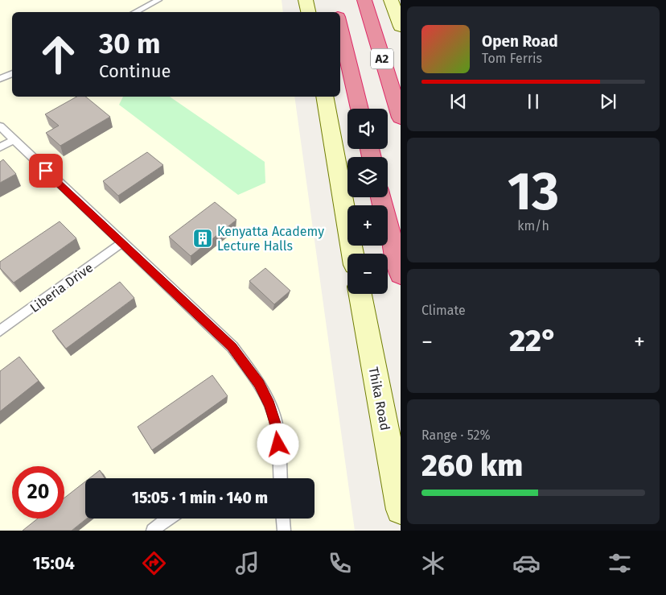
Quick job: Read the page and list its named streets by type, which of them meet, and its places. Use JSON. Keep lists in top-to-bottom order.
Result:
{
  "streets": {
    "highway": ["A2"],
    "main road": ["Thika Road"],
    "lane": ["Liberia Drive"]
  },
  "places": {
    "building": ["Kenyatta Academy Lecture Halls"]
  },
  "page": {
    "turn": ["30 m", "Continue"],
    "song": ["Open Road", "Tom Ferris"],
    "map_buttons": ["+", "−"],
    "tile": [
      ["13", "km/h"],
      "Climate",
      ["Range · 52%", "260 km"]
    ],
    "heat": ["−", "22°", "+"],
    "limit": "20",
    "trip": "15:05 · 1 min · 140 m",
    "tabs": "15:04"
  }
}
